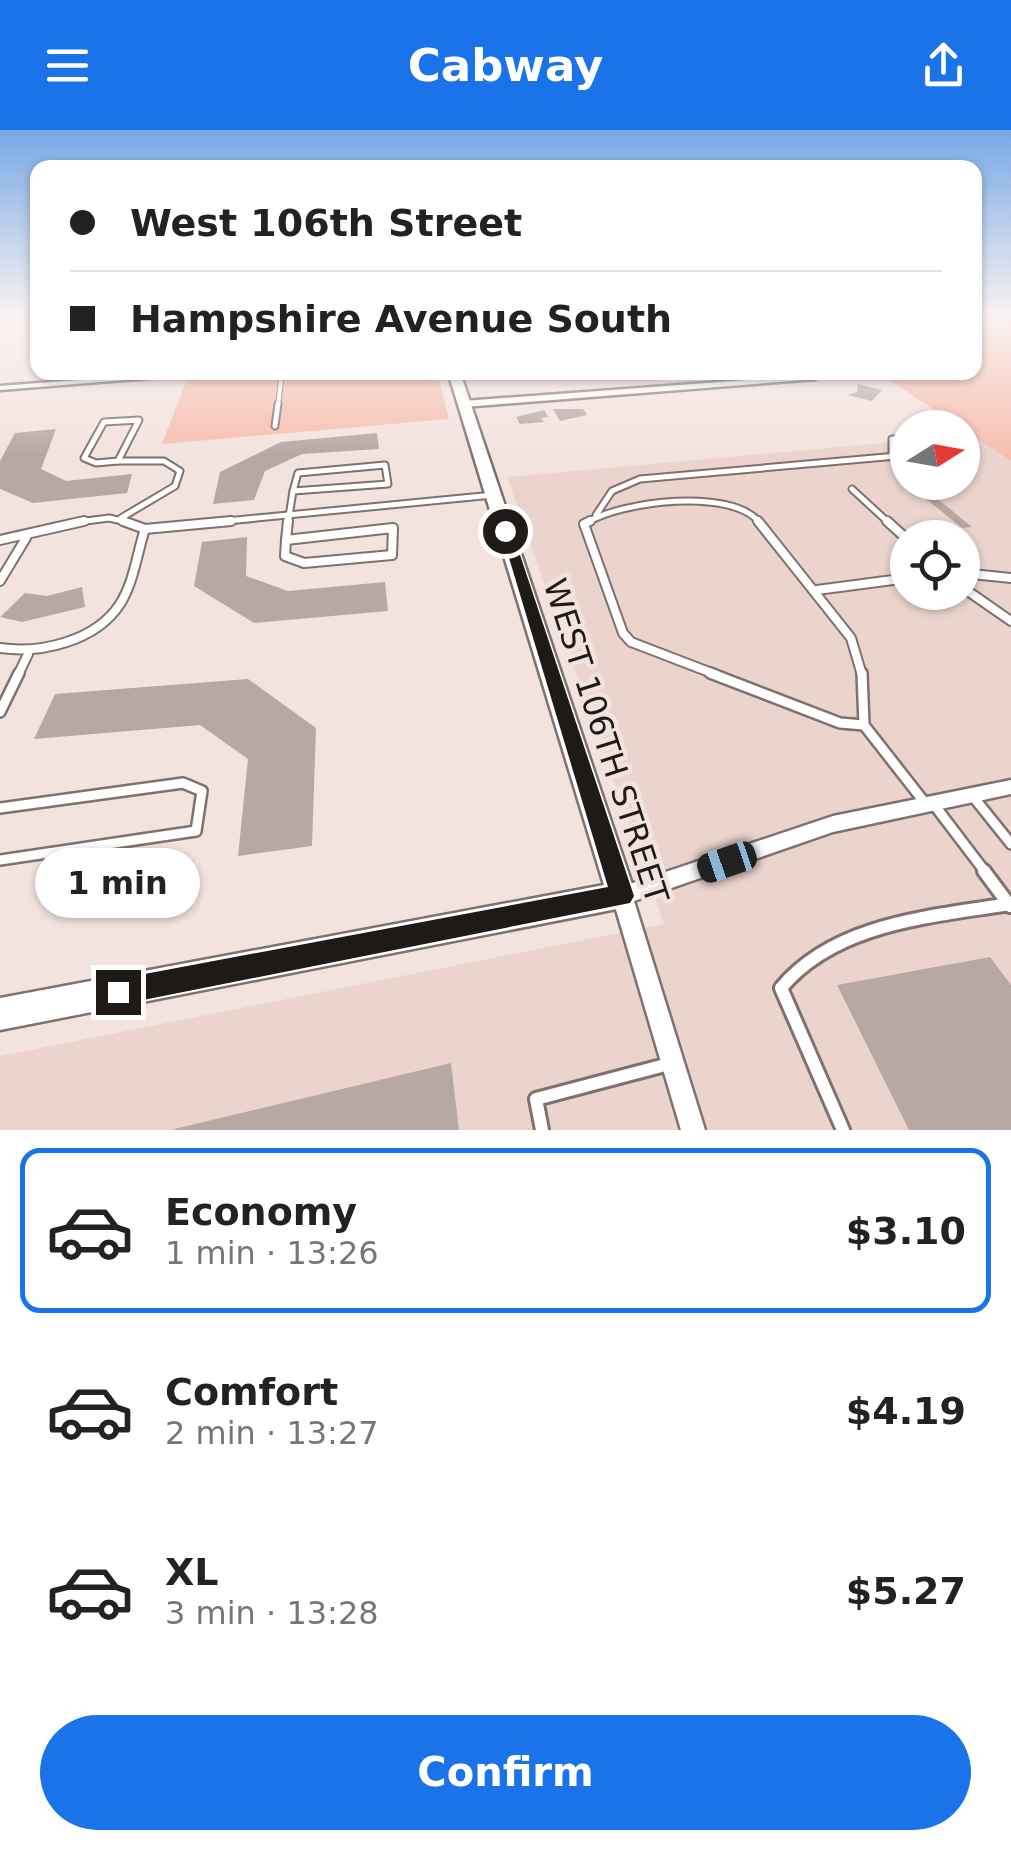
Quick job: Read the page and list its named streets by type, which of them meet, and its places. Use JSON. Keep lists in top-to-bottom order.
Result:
{
  "streets": {
    "street": ["WEST 106TH STREET"]
  },
  "north": "right",
  "page": {
    "header": "Cabway",
    "banner": ["West 106th Street", "Hampshire Avenue South"],
    "bubble": "1 min",
    "list": [
      {
        "name": "Economy",
        "note": "1 min · 13:26",
        "value": "$3.10"
      },
      {
        "name": "Comfort",
        "note": "2 min · 13:27",
        "value": "$4.19"
      },
      {
        "name": "XL",
        "note": "3 min · 13:28",
        "value": "$5.27"
      }
    ],
    "buttons": "Confirm"
  }
}
